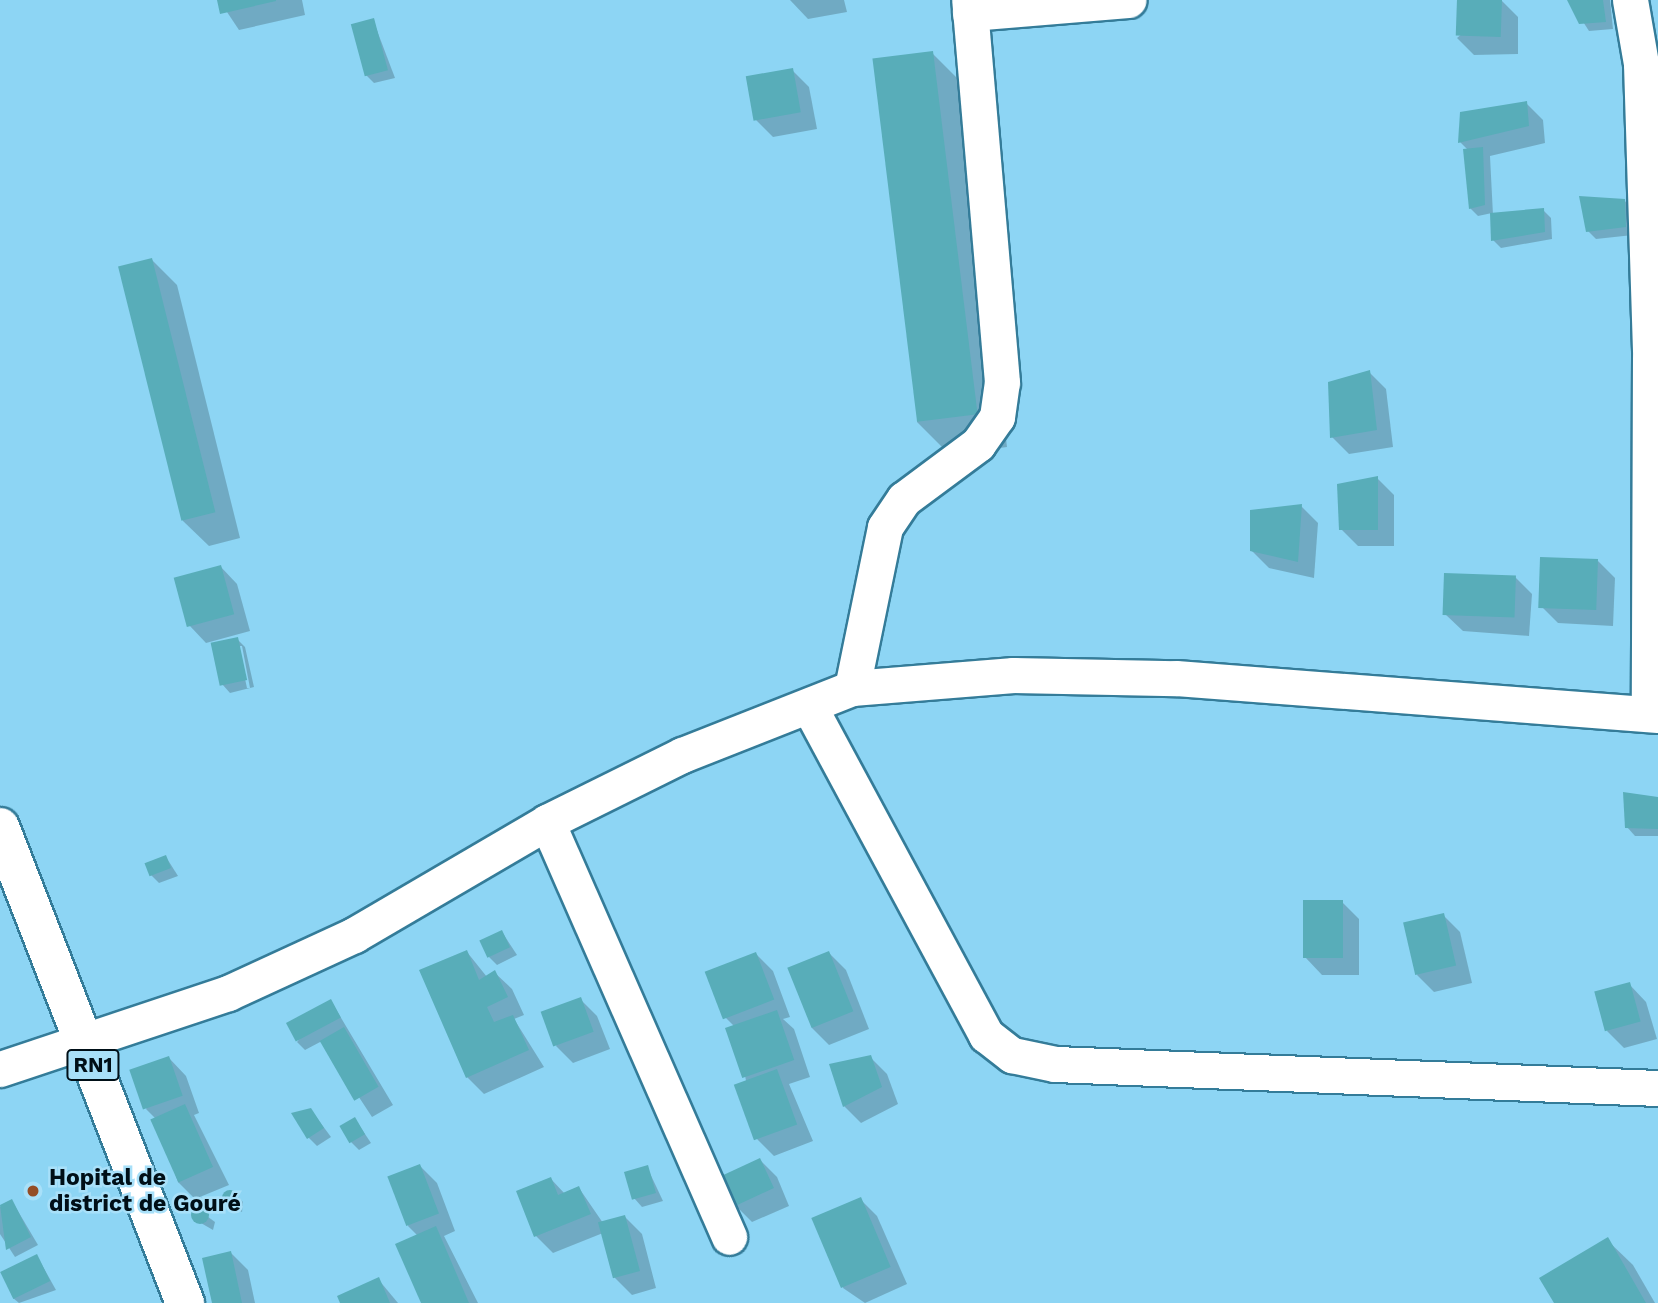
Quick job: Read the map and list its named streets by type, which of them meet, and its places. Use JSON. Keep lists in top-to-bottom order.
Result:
{
  "streets": {
    "highway": ["RN1"]
  },
  "places": ["Hopital de district de Gouré"]
}
